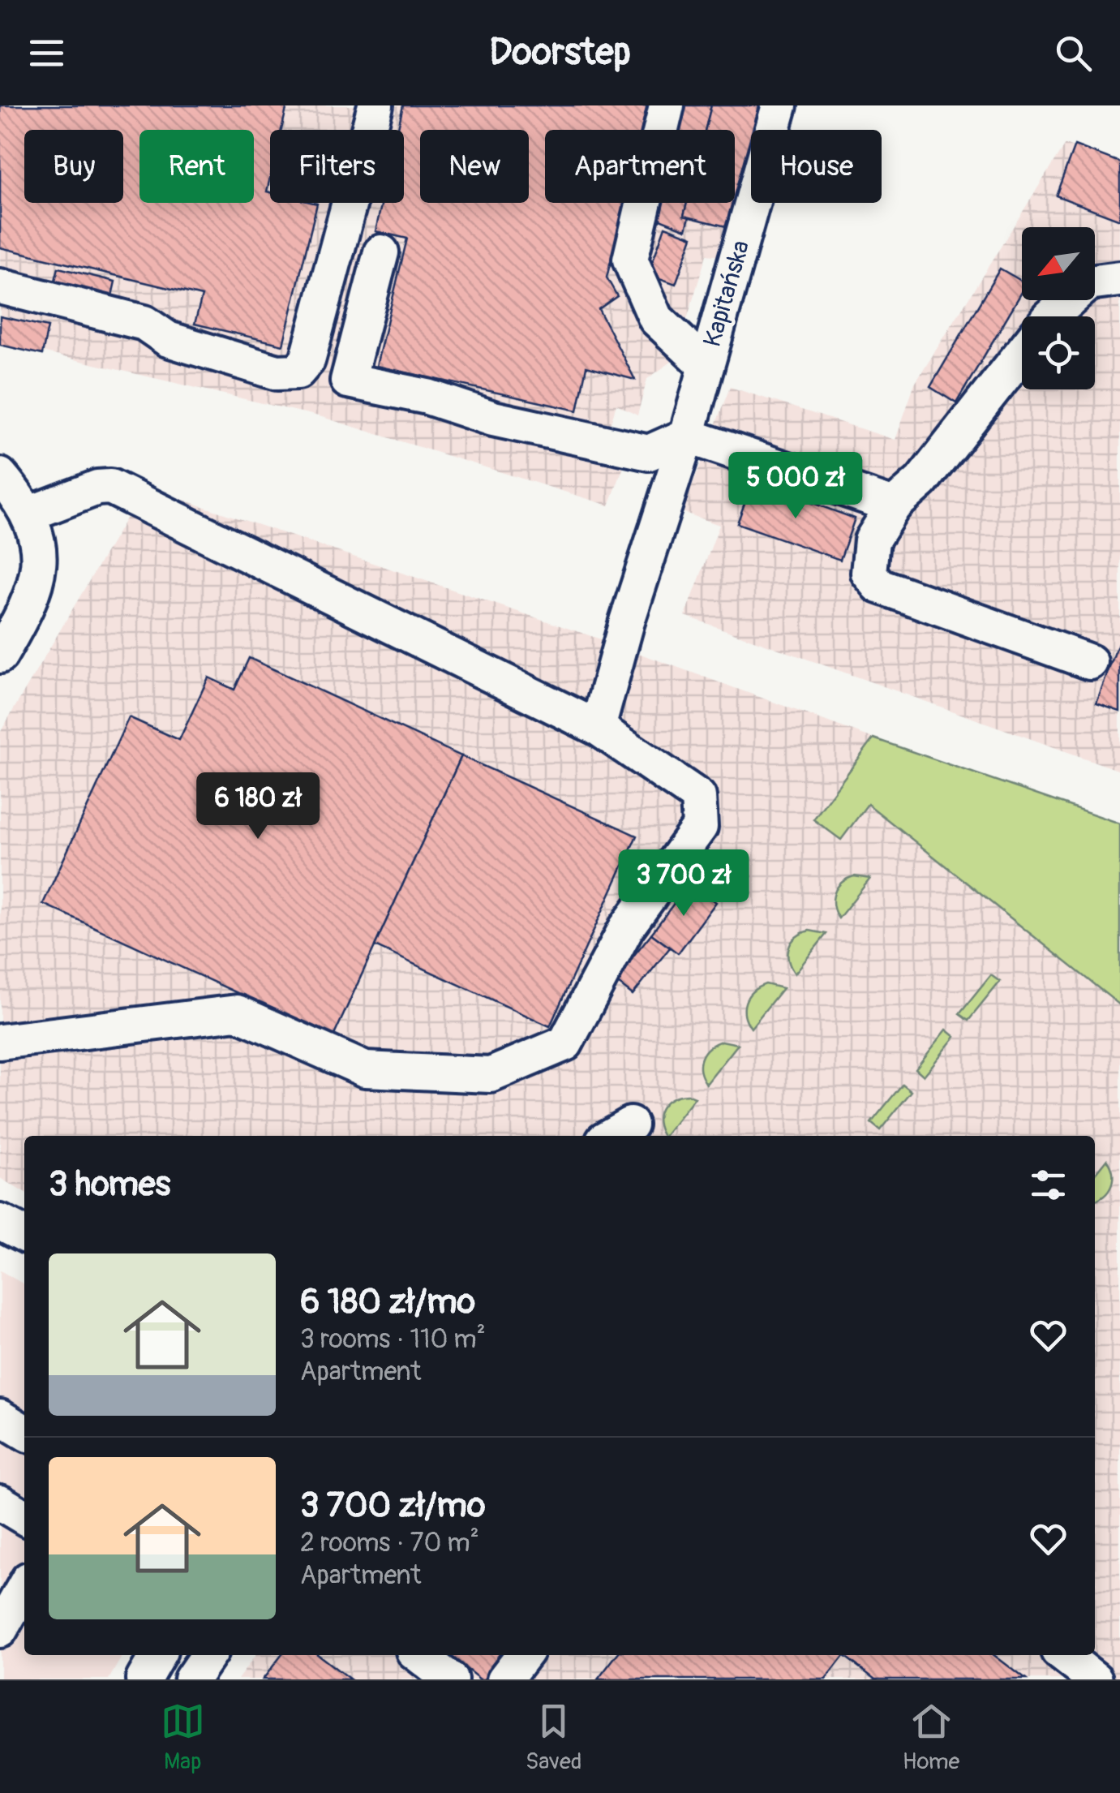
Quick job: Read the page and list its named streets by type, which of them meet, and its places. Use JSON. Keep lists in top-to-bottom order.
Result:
{
  "streets": {
    "street": ["Kapitańska"]
  },
  "north": "bottom left",
  "page": {
    "header": "Doorstep",
    "chip": [
      "Buy",
      "Rent",
      "Filters",
      "New",
      "Apartment",
      "House"
    ],
    "price": ["5 000 zł", "6 180 zł", "3 700 zł"],
    "heading": "3 homes",
    "list": [
      {
        "name": "6 180 zł/mo",
        "note": "3 rooms · 110 m² · Apartment"
      },
      {
        "name": "3 700 zł/mo",
        "note": "2 rooms · 70 m² · Apartment"
      }
    ],
    "tabs": ["Map", "Saved", "Home"]
  }
}
